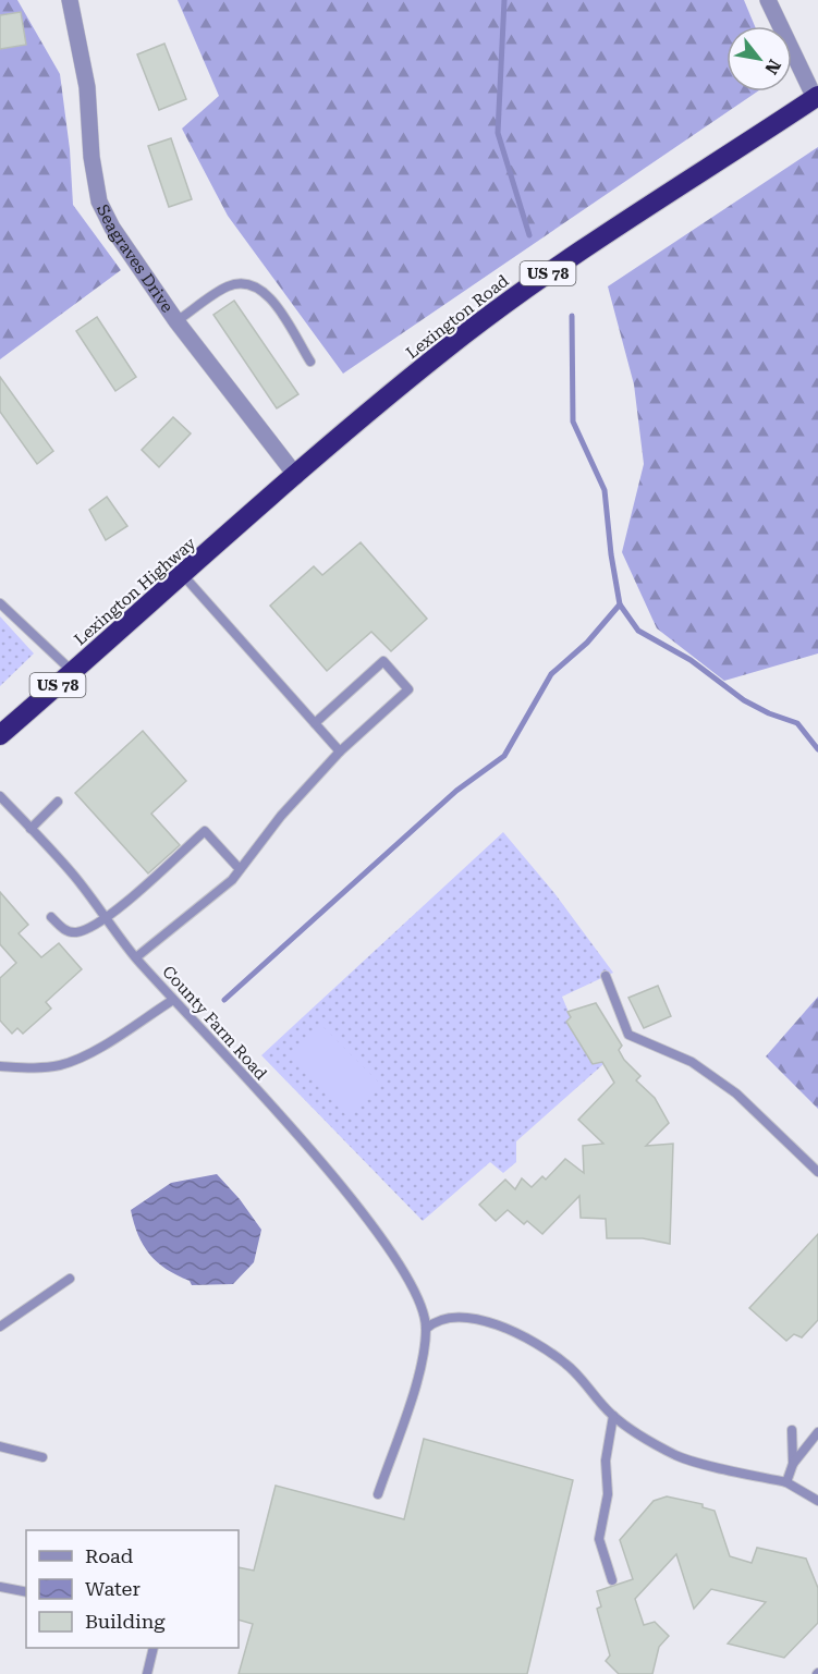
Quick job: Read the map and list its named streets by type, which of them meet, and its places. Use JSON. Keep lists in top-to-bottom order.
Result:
{
  "streets": {
    "highway": ["US 78", "Lexington Road", "Lexington Highway"],
    "street": ["Seagraves Drive"],
    "lane": ["County Farm Road"]
  },
  "crossings": [
    ["Seagraves Drive", "Lexington Road"],
    ["Seagraves Drive", "Lexington Highway"],
    ["Lexington Road", "Lexington Highway"]
  ],
  "legend": ["Road", "Water", "Building"],
  "north": "bottom right"
}
